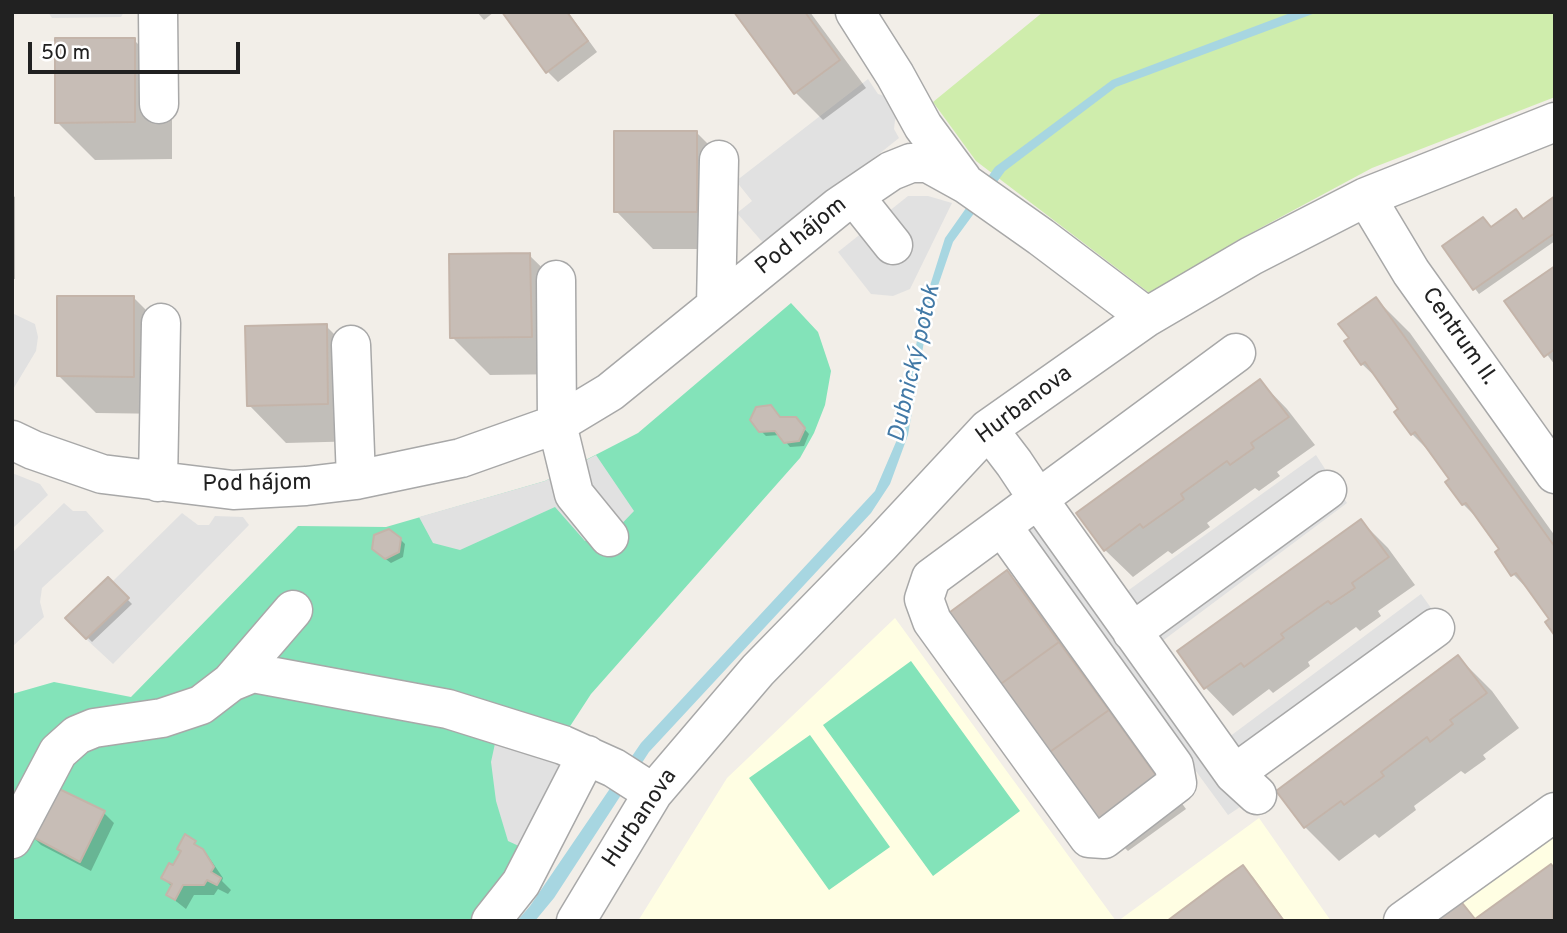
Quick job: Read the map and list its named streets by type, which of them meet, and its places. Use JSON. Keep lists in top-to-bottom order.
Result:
{
  "streets": {
    "street": ["Pod hájom", "Centrum II.", "Hurbanova"]
  },
  "crossings": [
    ["Pod hájom", "Hurbanova"],
    ["Centrum II.", "Hurbanova"]
  ],
  "water": ["Dubnický potok"],
  "scale_bar": "50 m"
}
